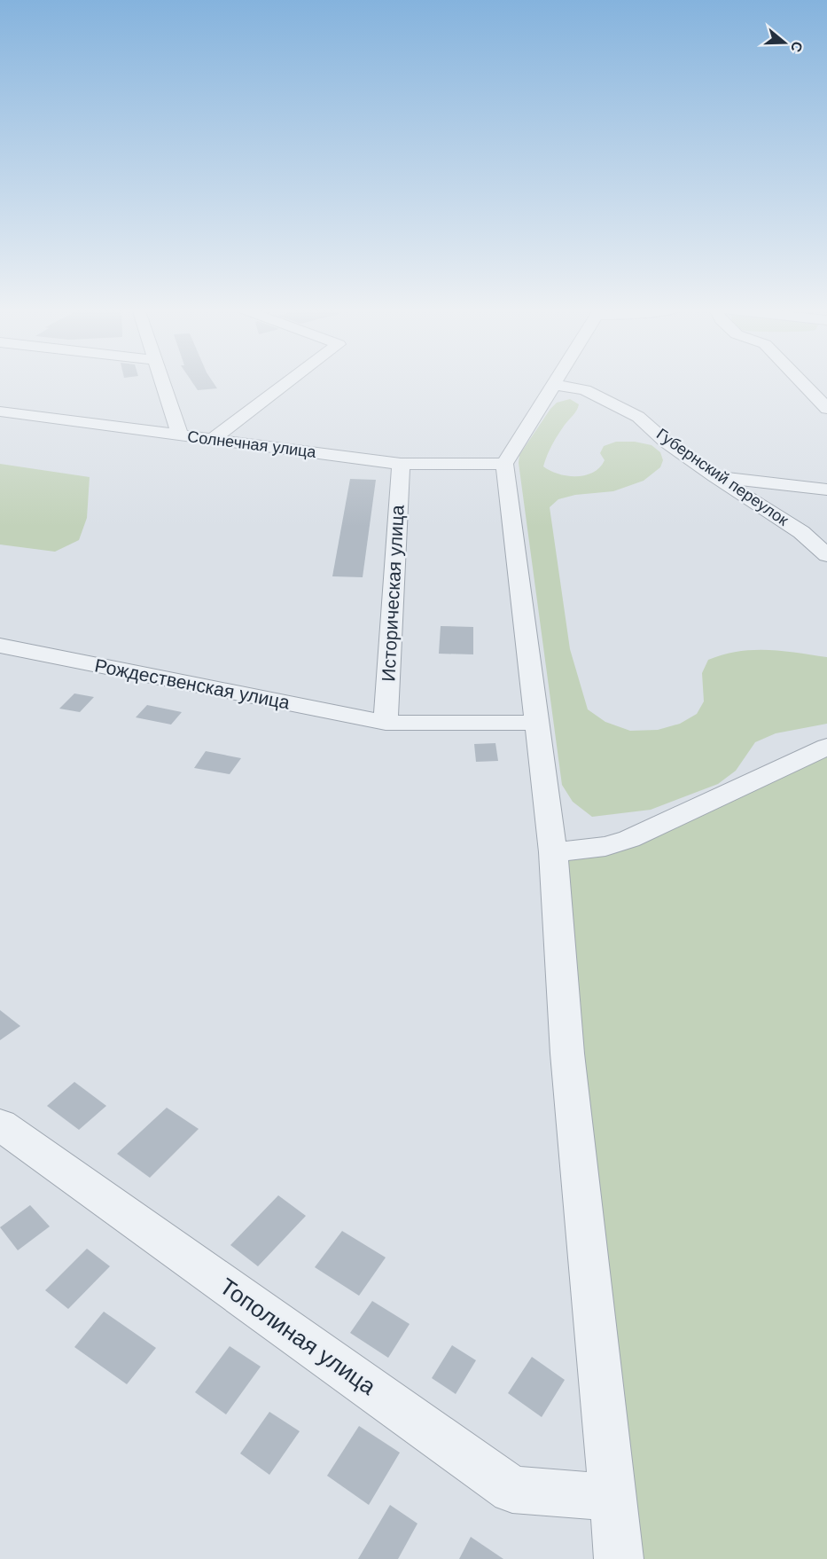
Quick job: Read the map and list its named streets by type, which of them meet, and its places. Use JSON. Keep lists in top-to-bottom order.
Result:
{
  "streets": {
    "street": [
      "Солнечная улица",
      "Губернский переулок",
      "Историческая улица",
      "Рождественская улица",
      "Тополиная улица"
    ]
  },
  "crossings": [
    ["Солнечная улица", "Историческая улица"],
    ["Историческая улица", "Рождественская улица"]
  ],
  "north": "right"
}
